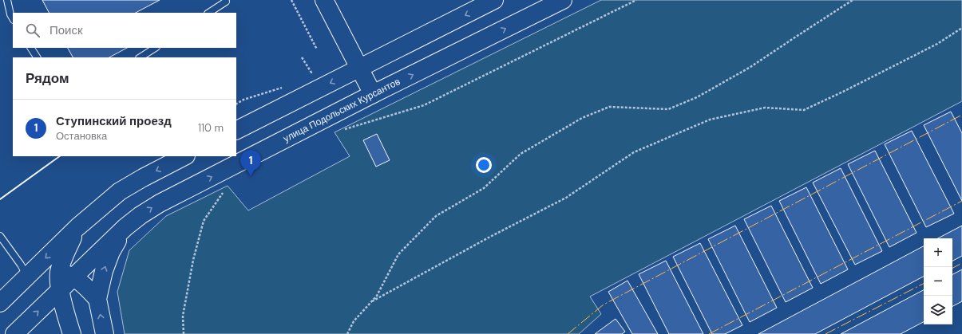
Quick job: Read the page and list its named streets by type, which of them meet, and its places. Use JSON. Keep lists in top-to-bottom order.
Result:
{
  "streets": {
    "main road": ["улица Подольских Курсантов"]
  },
  "page": {
    "search": "Поиск",
    "heading": "Рядом",
    "list": [
      {
        "mark": "1",
        "name": "Ступинский проезд",
        "note": "Остановка",
        "value": "110 m"
      }
    ],
    "pins": "1",
    "map_buttons": ["+", "−"]
  }
}
